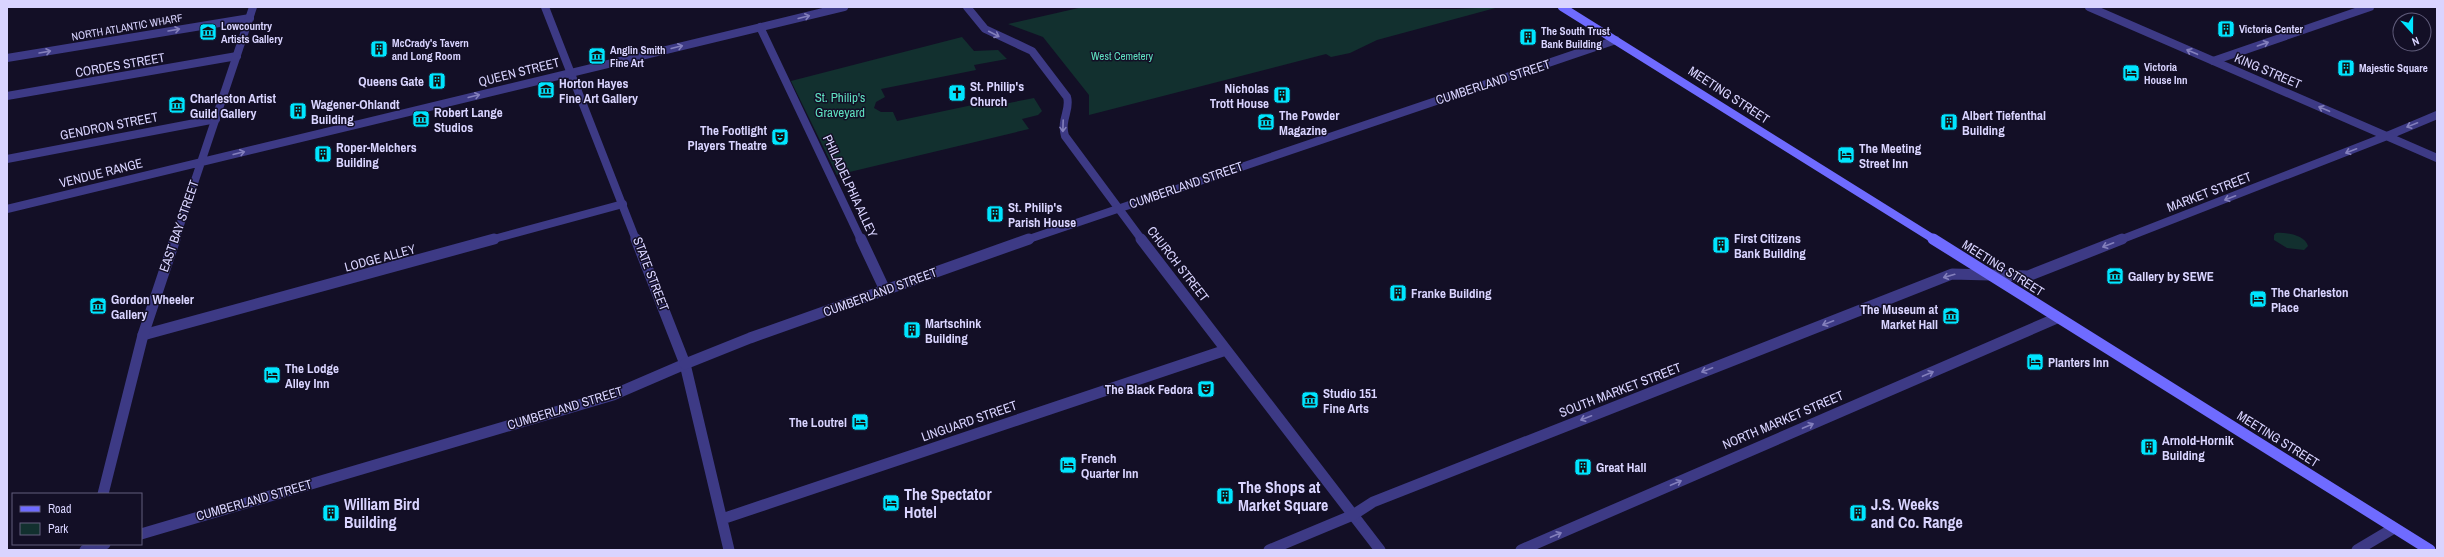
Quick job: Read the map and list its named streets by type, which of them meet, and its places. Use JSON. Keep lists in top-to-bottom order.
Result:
{
  "streets": {
    "main road": ["MEETING STREET"],
    "street": [
      "NORTH ATLANTIC WHARF",
      "CORDES STREET",
      "KING STREET",
      "QUEEN STREET",
      "CUMBERLAND STREET",
      "GENDRON STREET",
      "VENDUE RANGE",
      "PHILADELPHIA ALLEY",
      "MARKET STREET",
      "EAST BAY STREET",
      "LODGE ALLEY",
      "CHURCH STREET",
      "STATE STREET",
      "SOUTH MARKET STREET",
      "NORTH MARKET STREET",
      "LINGUARD STREET"
    ]
  },
  "crossings": [
    ["NORTH ATLANTIC WHARF", "EAST BAY STREET"],
    ["CORDES STREET", "EAST BAY STREET"],
    ["KING STREET", "MARKET STREET"],
    ["QUEEN STREET", "VENDUE RANGE"],
    ["QUEEN STREET", "PHILADELPHIA ALLEY"],
    ["QUEEN STREET", "EAST BAY STREET"],
    ["QUEEN STREET", "STATE STREET"],
    ["CUMBERLAND STREET", "MEETING STREET"],
    ["CUMBERLAND STREET", "PHILADELPHIA ALLEY"],
    ["CUMBERLAND STREET", "CHURCH STREET"],
    ["CUMBERLAND STREET", "STATE STREET"],
    ["MEETING STREET", "MARKET STREET"],
    ["MEETING STREET", "SOUTH MARKET STREET"],
    ["MEETING STREET", "NORTH MARKET STREET"],
    ["GENDRON STREET", "EAST BAY STREET"],
    ["VENDUE RANGE", "EAST BAY STREET"],
    ["MARKET STREET", "SOUTH MARKET STREET"],
    ["EAST BAY STREET", "LODGE ALLEY"],
    ["LODGE ALLEY", "STATE STREET"],
    ["CHURCH STREET", "SOUTH MARKET STREET"],
    ["CHURCH STREET", "LINGUARD STREET"],
    ["STATE STREET", "LINGUARD STREET"]
  ],
  "one_way": [
    "NORTH ATLANTIC WHARF",
    "KING STREET",
    "QUEEN STREET",
    "MARKET STREET",
    "CHURCH STREET",
    "SOUTH MARKET STREET",
    "NORTH MARKET STREET"
  ],
  "parks": ["West Cemetery", "St. Philip's Graveyard"],
  "places": {
    "building": [
      "Victoria Center",
      "The South Trust Bank Building",
      "McCrady's Tavern and Long Room",
      "Majestic Square",
      "Queens Gate",
      "Nicholas Trott House",
      "Wagener-Ohlandt Building",
      "Albert Tiefenthal Building",
      "Roper-Melchers Building",
      "St. Philip's Parish House",
      "First Citizens Bank Building",
      "Franke Building",
      "Martschink Building",
      "Arnold-Hornik Building",
      "Great Hall",
      "The Shops at Market Square",
      "William Bird Building",
      "J.S. Weeks and Co. Range"
    ],
    "museum": [
      "Lowcountry Artists Gallery",
      "Anglin Smith Fine Art",
      "Horton Hayes Fine Art Gallery",
      "Charleston Artist Guild Gallery",
      "Robert Lange Studios",
      "The Powder Magazine",
      "Gallery by SEWE",
      "Gordon Wheeler Gallery",
      "The Museum at Market Hall",
      "Studio 151 Fine Arts"
    ],
    "hotel": [
      "Victoria House Inn",
      "The Meeting Street Inn",
      "The Charleston Place",
      "Planters Inn",
      "The Lodge Alley Inn",
      "The Loutrel",
      "French Quarter Inn",
      "The Spectator Hotel"
    ],
    "church": ["St. Philip's Church"],
    "theatre": ["The Footlight Players Theatre", "The Black Fedora"]
  },
  "legend": ["Road", "Park"],
  "north": "bottom"
}
